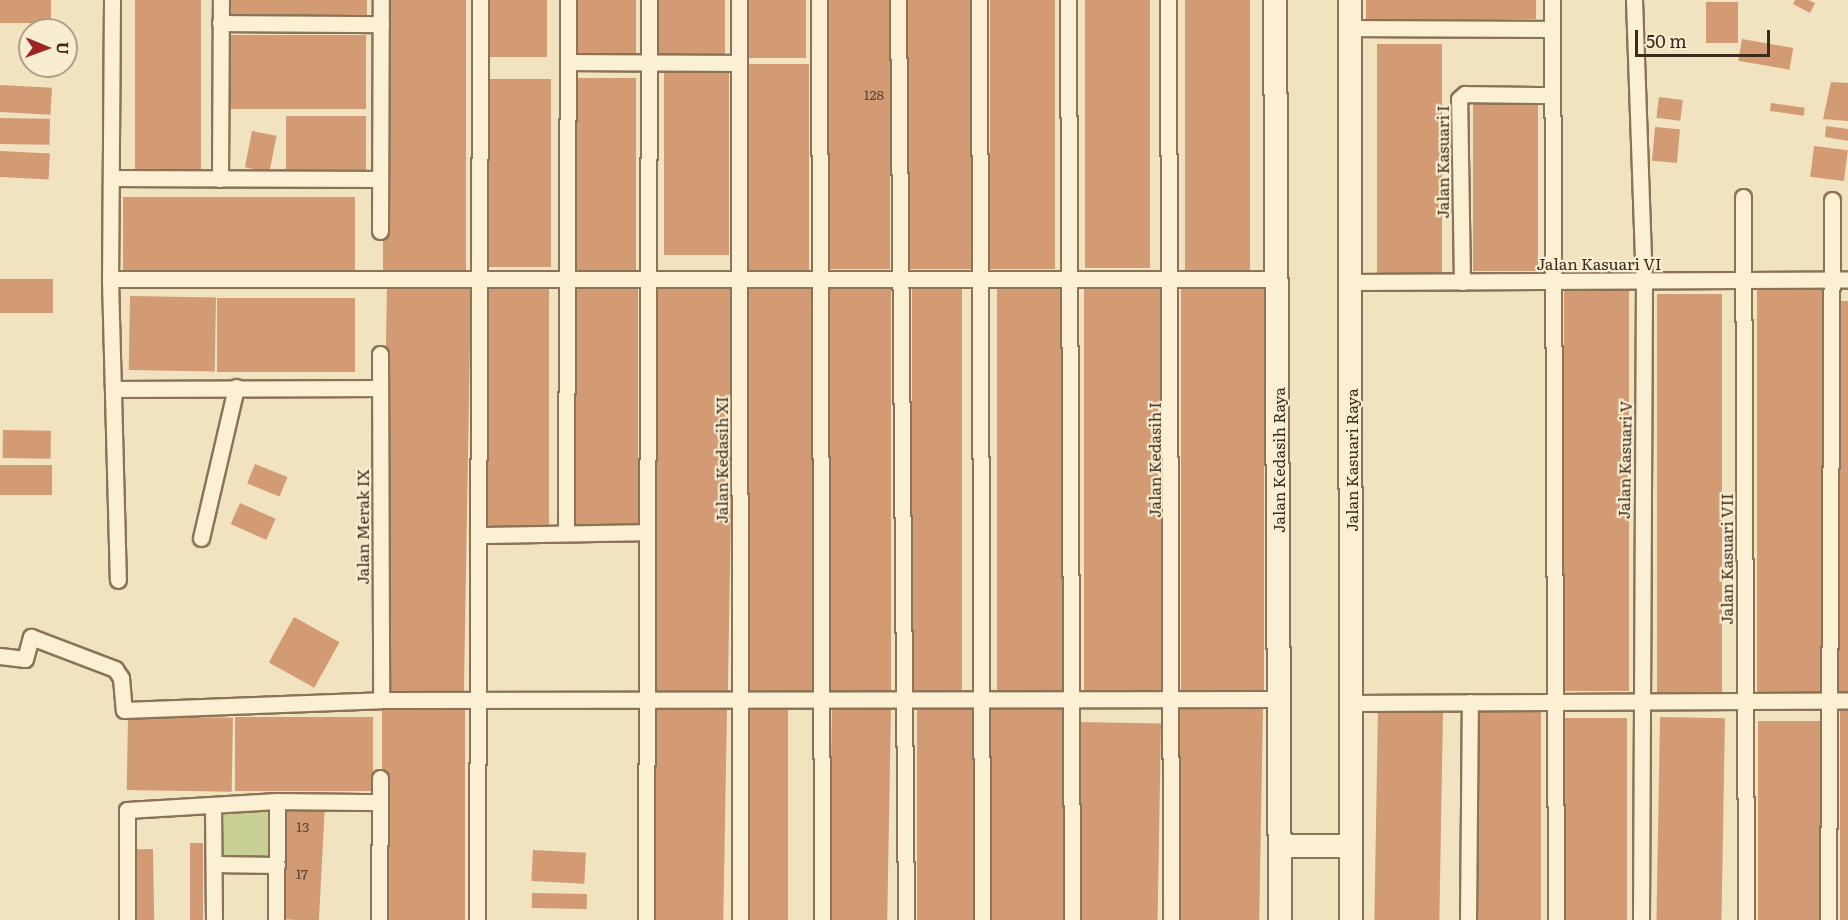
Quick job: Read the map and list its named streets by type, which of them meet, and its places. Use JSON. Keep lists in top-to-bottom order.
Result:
{
  "streets": {
    "main road": ["Jalan Kedasih Raya", "Jalan Kasuari Raya"],
    "street": [
      "Jalan Kasuari I",
      "Jalan Kasuari VI",
      "Jalan Kedasih XI",
      "Jalan Kedasih I",
      "Jalan Kasuari V",
      "Jalan Merak IX",
      "Jalan Kasuari VII"
    ]
  },
  "crossings": [
    ["Jalan Kasuari I", "Jalan Kasuari VI"],
    ["Jalan Kasuari VI", "Jalan Kasuari Raya"],
    ["Jalan Kasuari VI", "Jalan Kasuari V"],
    ["Jalan Kasuari VI", "Jalan Kasuari VII"]
  ],
  "house_numbers": ["128", "13", "17"],
  "scale_bar": "50 m",
  "north": "right"
}
